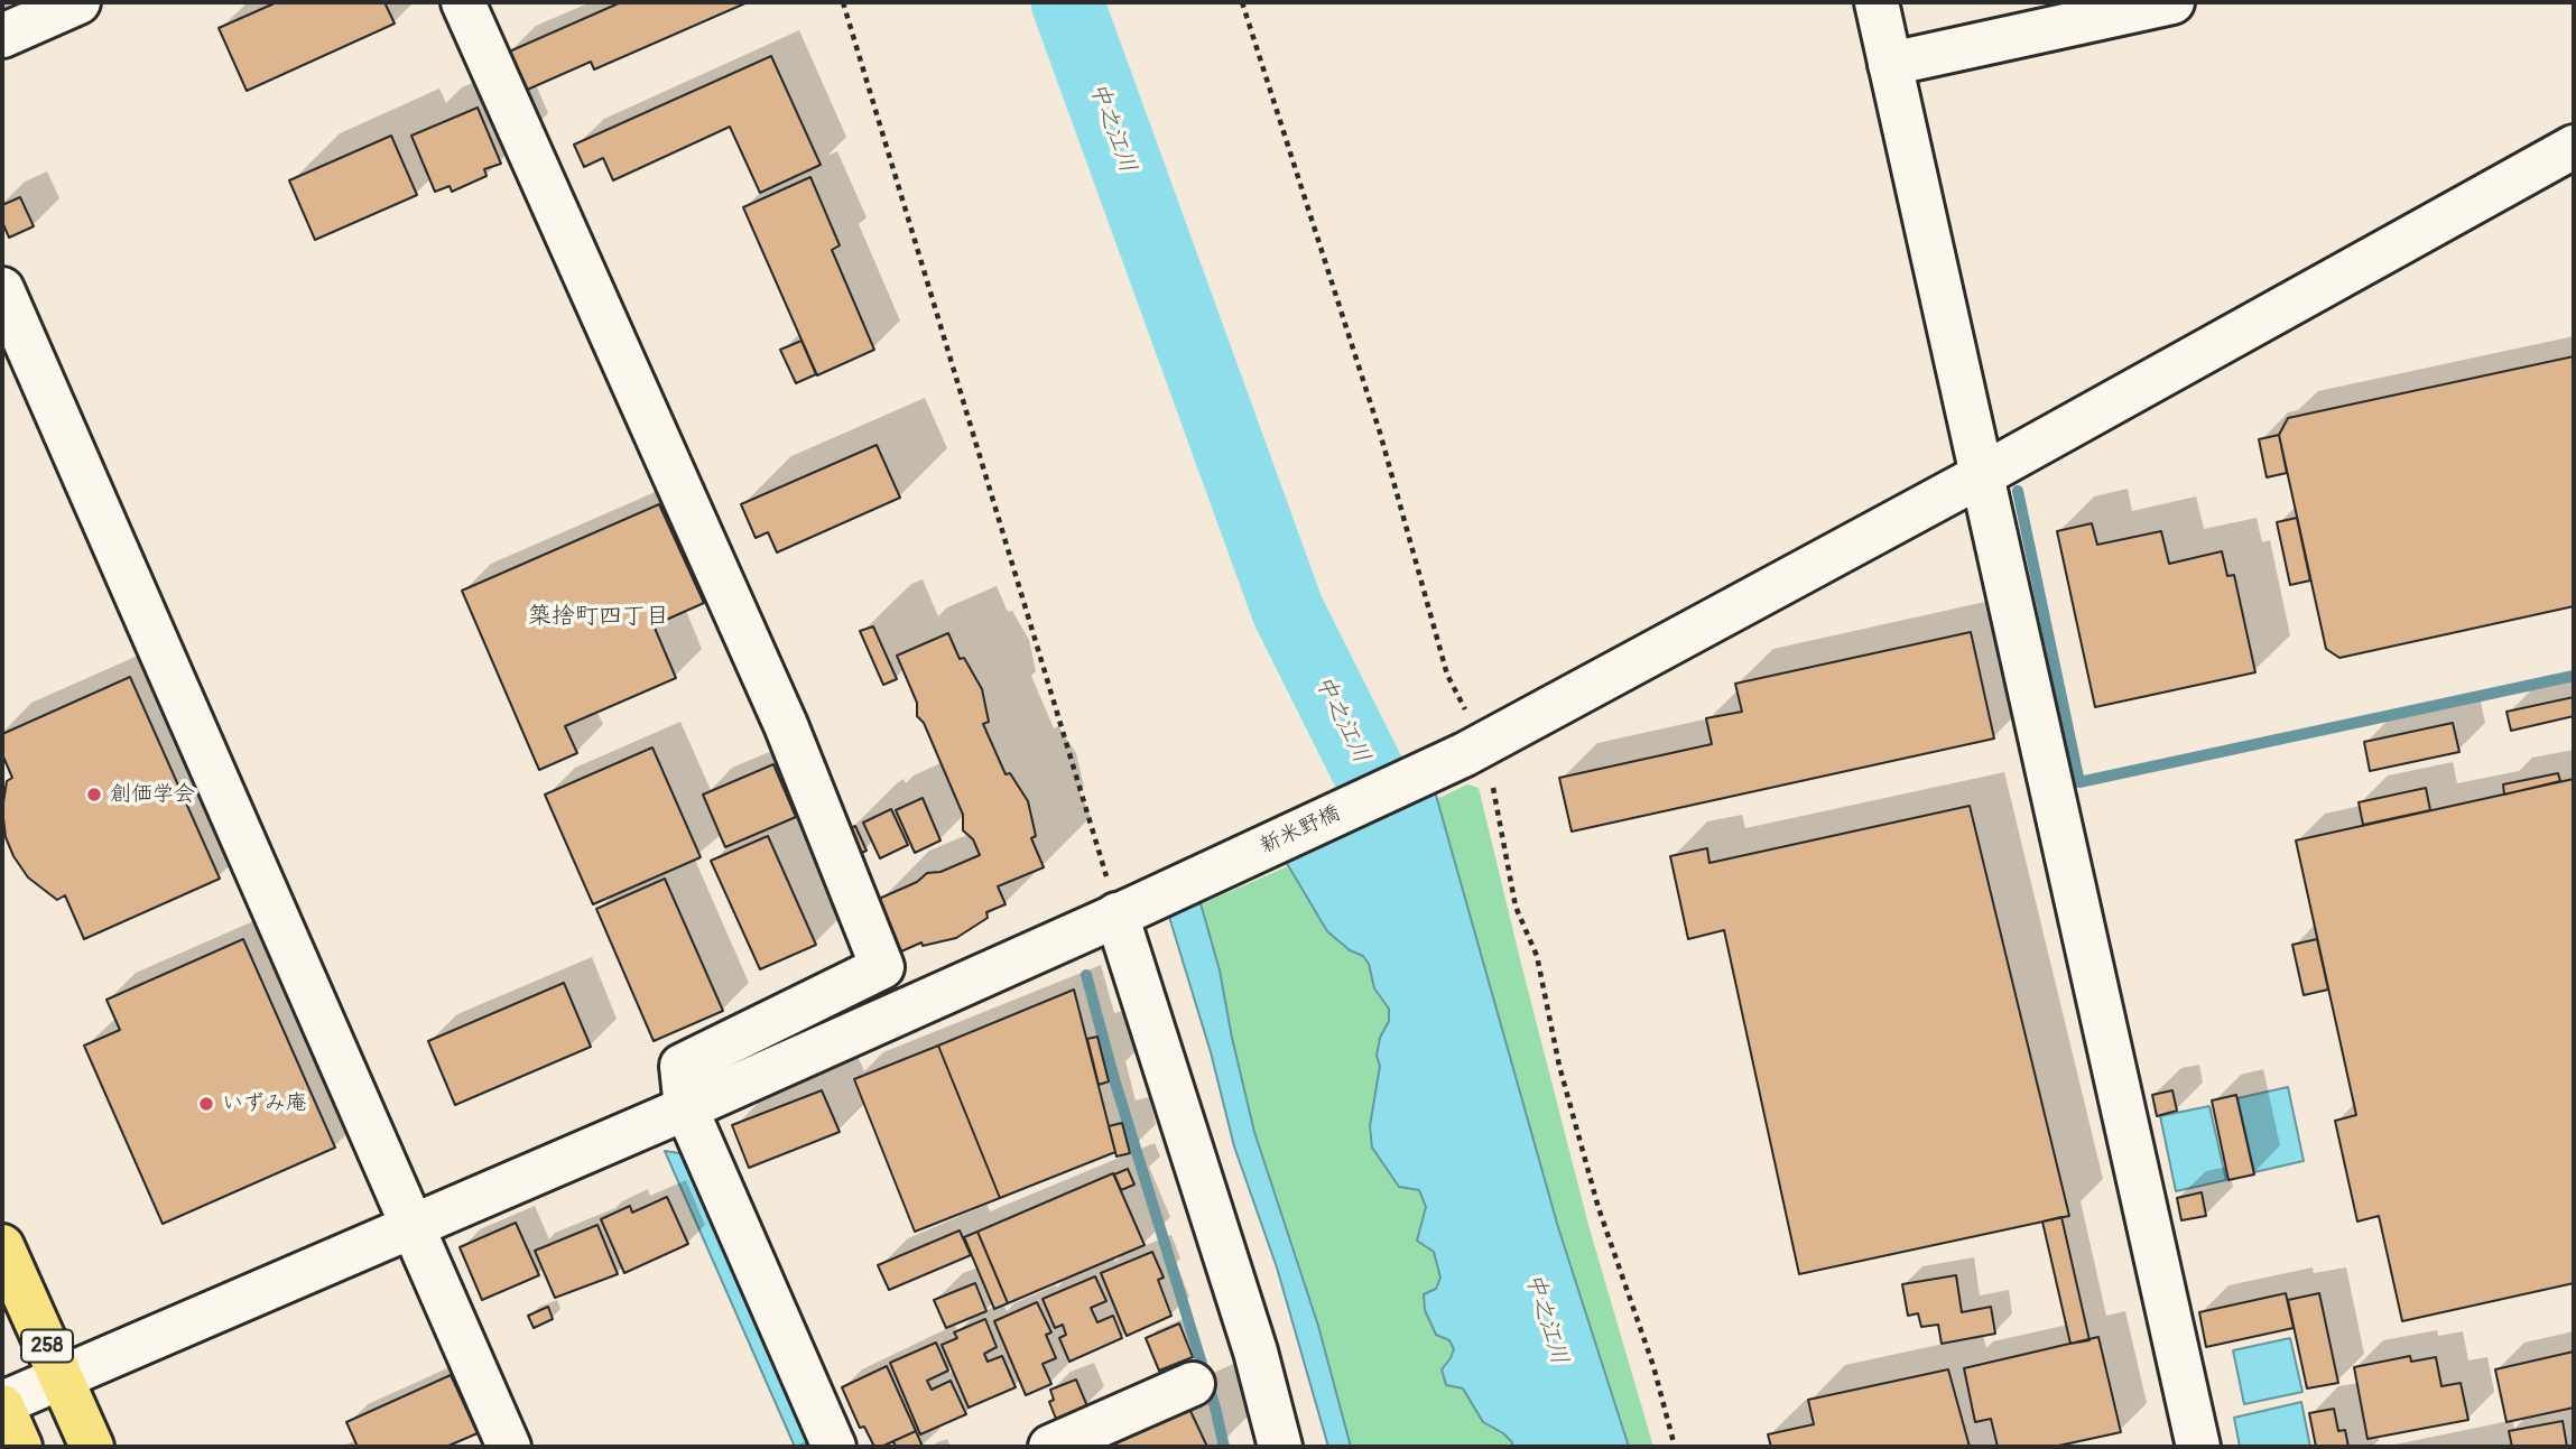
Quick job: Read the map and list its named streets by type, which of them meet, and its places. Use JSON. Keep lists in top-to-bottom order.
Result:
{
  "streets": {
    "highway": ["258"],
    "street": ["新米野橋"]
  },
  "crossings": [
    ["新米野橋", "258"]
  ],
  "districts": ["築捨町四丁目"],
  "water": ["中之江川"],
  "places": ["創価学会", "いずみ庵"]
}
